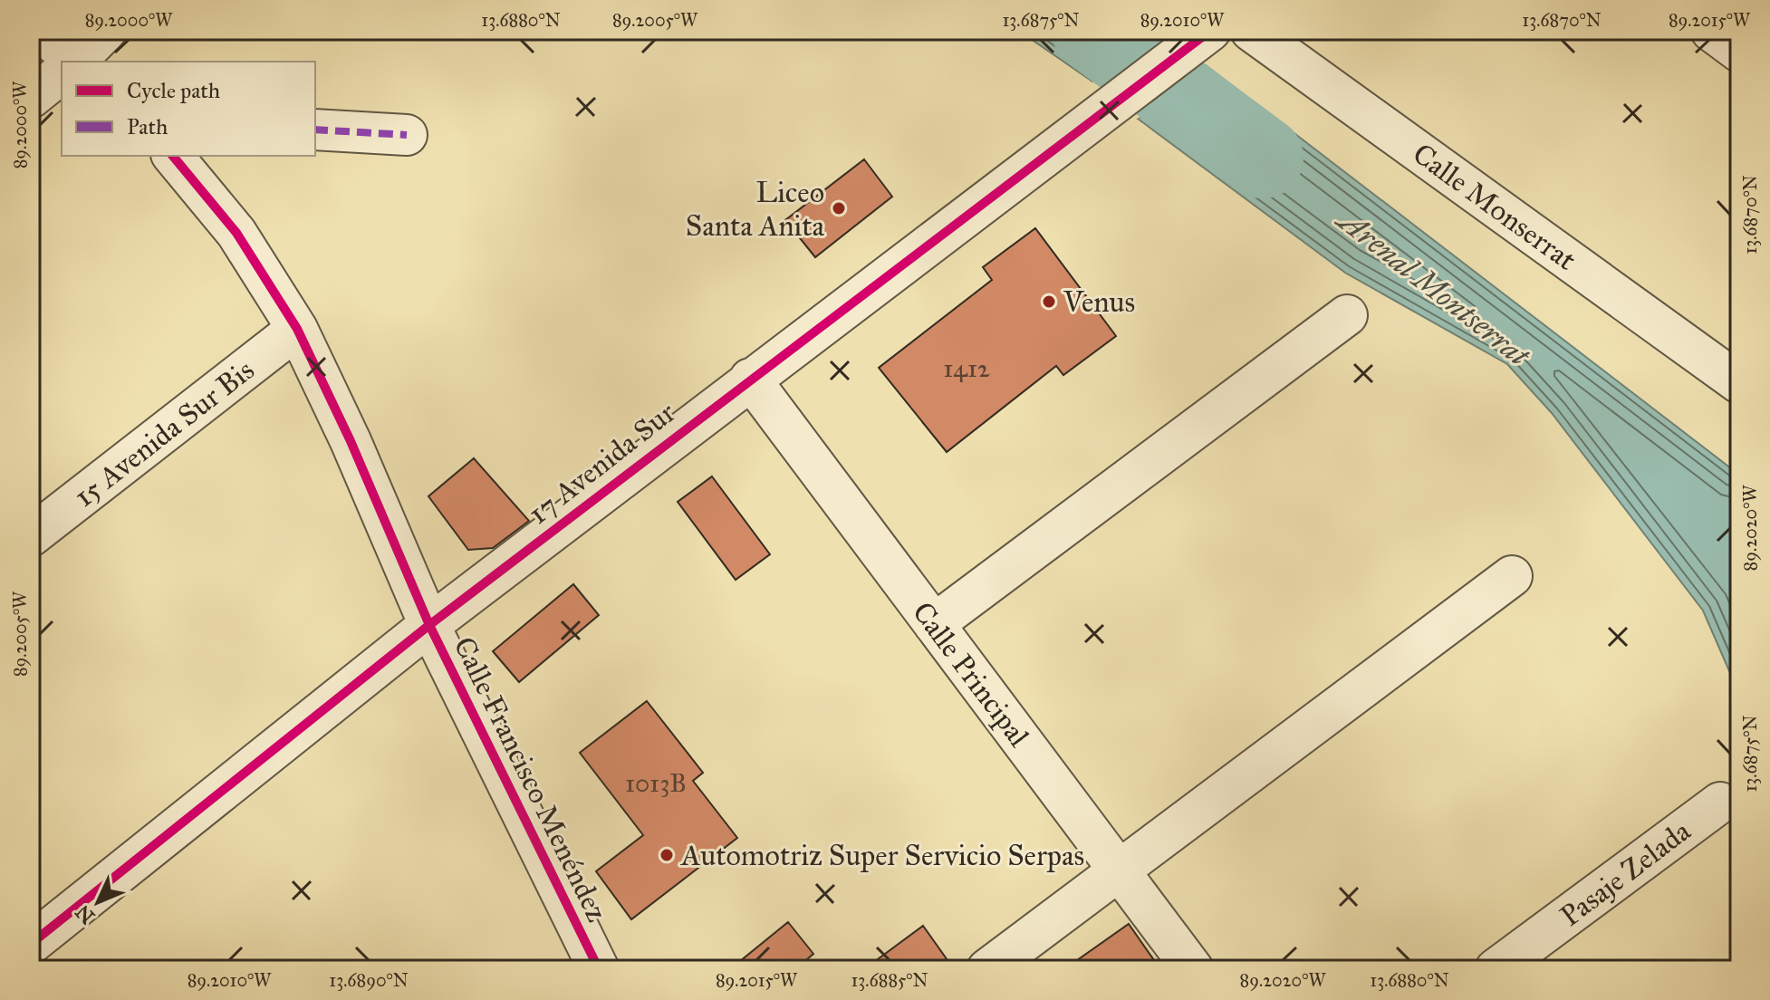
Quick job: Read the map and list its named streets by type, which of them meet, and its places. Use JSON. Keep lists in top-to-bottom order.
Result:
{
  "streets": {
    "street": [
      "Calle Monserrat",
      "15 Avenida Sur Bis",
      "17 Avenida Sur",
      "Calle Principal",
      "Calle Francisco Menéndez",
      "Pasaje Zelada"
    ]
  },
  "crossings": [
    ["15 Avenida Sur Bis", "Calle Francisco Menéndez"],
    ["17 Avenida Sur", "Calle Principal"],
    ["17 Avenida Sur", "Calle Francisco Menéndez"]
  ],
  "water": ["Arenal Montserrat"],
  "places": ["Liceo Santa Anita", "Venus", "Automotriz Super Servicio Serpas"],
  "house_numbers": ["1412", "1013B"],
  "legend": ["Cycle path", "Path"],
  "north": "bottom left",
  "coordinates": [
    "89.2000°W",
    "13.6880°N",
    "89.2005°W",
    "13.6875°N",
    "89.2010°W",
    "13.6870°N",
    "89.2015°W",
    "89.2020°W",
    "13.6890°N",
    "13.6885°N"
  ]
}
